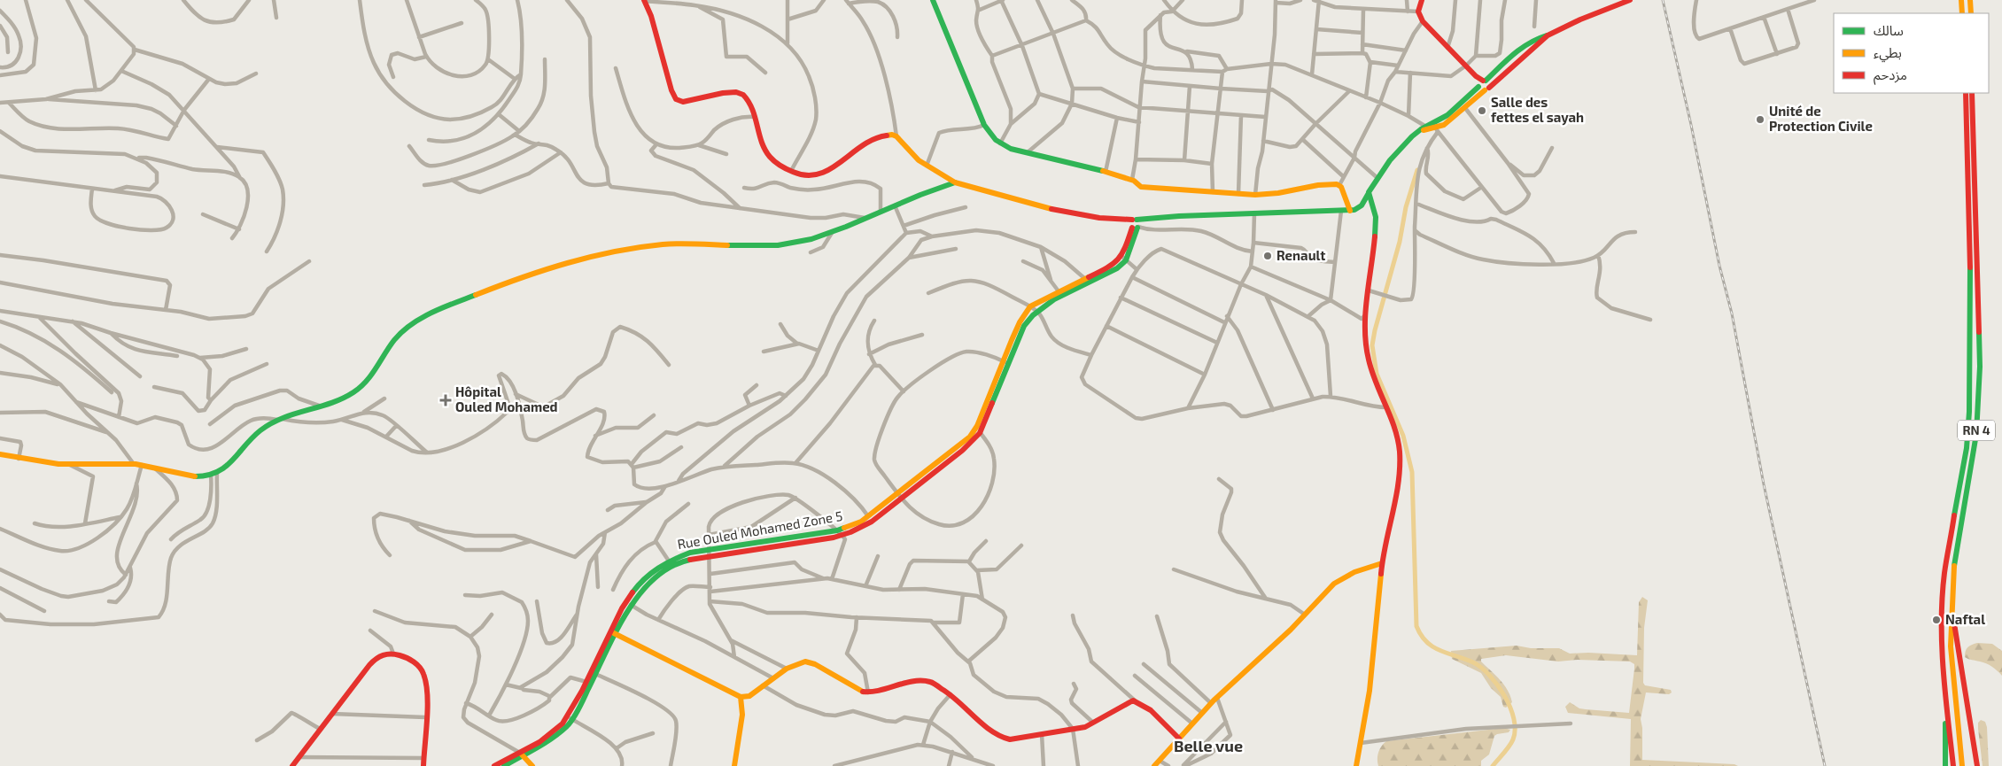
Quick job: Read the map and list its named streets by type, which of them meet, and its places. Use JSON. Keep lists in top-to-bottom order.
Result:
{
  "streets": {
    "main road": ["RN 4", "Rue Ouled Mohamed Zone 5"]
  },
  "districts": ["Belle vue"],
  "places": {
    "other": [
      "Salle des fettes el sayah",
      "Unité de Protection Civile",
      "Renault",
      "Naftal"
    ],
    "health": ["Hôpital Ouled Mohamed"]
  },
  "legend": ["سالك", "بطيء", "مزدحم"]
}
